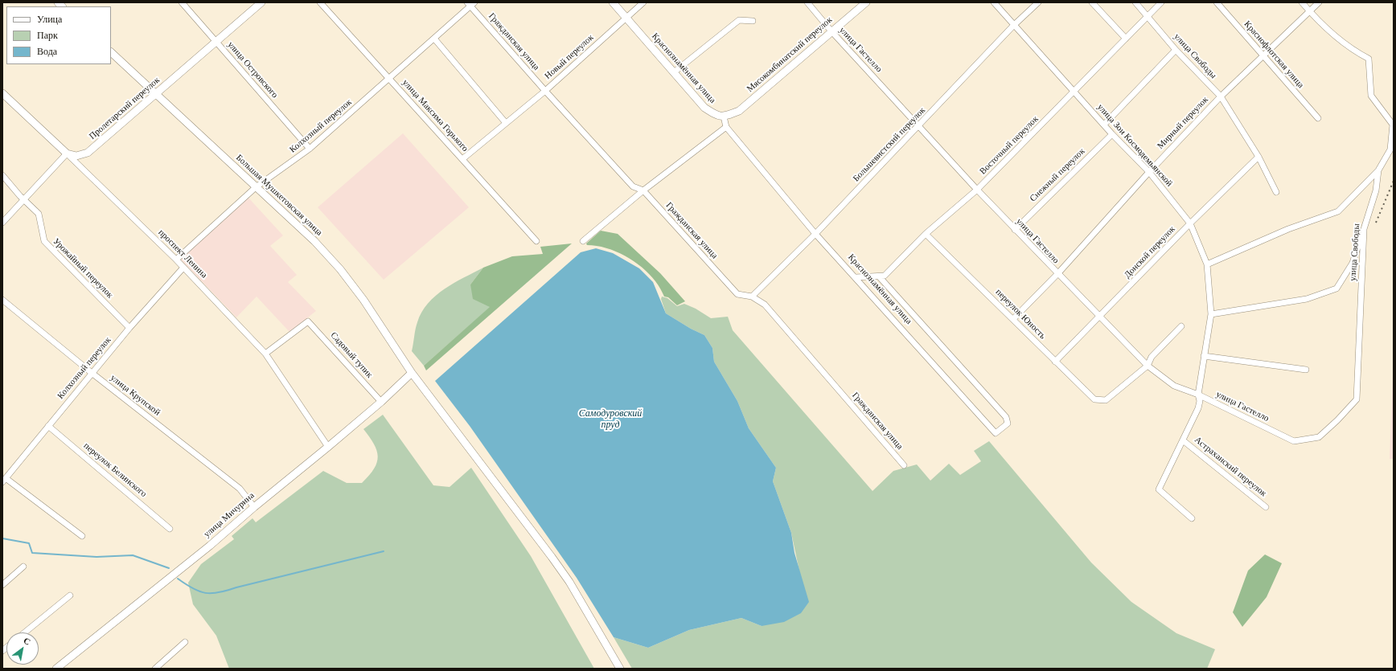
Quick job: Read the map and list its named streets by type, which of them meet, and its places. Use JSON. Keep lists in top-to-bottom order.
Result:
{
  "streets": {
    "main road": [
      "Мясокомбинатский переулок",
      "Краснознамённая улица",
      "Пролетарский переулок",
      "Большая Мушкетовская улица",
      "проспект Ленина",
      "улица Мичурина"
    ],
    "street": [
      "Гражданская улица",
      "улица Гастелло",
      "Краснофлотская улица",
      "улица Свободы",
      "Новый переулок",
      "улица Островского",
      "улица Максима Горького",
      "Мирный переулок",
      "Колхозный переулок",
      "Большевистский переулок",
      "Восточный переулок",
      "улица Зои Космодемьянской",
      "Снежный переулок",
      "Донской переулок",
      "Урожайный переулок",
      "переулок Юность",
      "Садовый тупик",
      "улица Крупской",
      "Астраханский переулок",
      "переулок Белинского"
    ]
  },
  "crossings": [
    ["Гражданская улица", "Новый переулок"],
    ["Гражданская улица", "Колхозный переулок"],
    ["Гражданская улица", "Большевистский переулок"],
    ["улица Гастелло", "Мясокомбинатский переулок"],
    ["улица Гастелло", "улица Свободы"],
    ["улица Гастелло", "Мирный переулок"],
    ["улица Гастелло", "Большевистский переулок"],
    ["улица Гастелло", "Восточный переулок"],
    ["улица Гастелло", "улица Зои Космодемьянской"],
    ["улица Гастелло", "Снежный переулок"],
    ["улица Гастелло", "Донской переулок"],
    ["улица Гастелло", "переулок Юность"],
    ["Мясокомбинатский переулок", "Краснознамённая улица"],
    ["Краснофлотская улица", "Мирный переулок"],
    ["улица Свободы", "Мирный переулок"],
    ["улица Свободы", "Восточный переулок"],
    ["улица Свободы", "Донской переулок"],
    ["Новый переулок", "Краснознамённая улица"],
    ["Новый переулок", "улица Максима Горького"],
    ["Краснознамённая улица", "Большевистский переулок"],
    ["Краснознамённая улица", "Восточный переулок"],
    ["улица Островского", "Пролетарский переулок"],
    ["улица Островского", "Колхозный переулок"],
    ["Пролетарский переулок", "Большая Мушкетовская улица"],
    ["Пролетарский переулок", "проспект Ленина"],
    ["улица Максима Горького", "Колхозный переулок"],
    ["Мирный переулок", "улица Зои Космодемьянской"],
    ["Мирный переулок", "переулок Юность"],
    ["Колхозный переулок", "Большая Мушкетовская улица"],
    ["Колхозный переулок", "проспект Ленина"],
    ["Колхозный переулок", "Урожайный переулок"],
    ["Колхозный переулок", "улица Крупской"],
    ["Колхозный переулок", "переулок Белинского"],
    ["Большевистский переулок", "улица Зои Космодемьянской"],
    ["Восточный переулок", "улица Зои Космодемьянской"],
    ["Восточный переулок", "переулок Юность"],
    ["улица Зои Космодемьянской", "Снежный переулок"],
    ["улица Зои Космодемьянской", "Донской переулок"],
    ["улица Зои Космодемьянской", "Астраханский переулок"],
    ["Большая Мушкетовская улица", "улица Мичурина"],
    ["Донской переулок", "переулок Юность"],
    ["проспект Ленина", "Садовый тупик"],
    ["проспект Ленина", "улица Мичурина"],
    ["Садовый тупик", "улица Мичурина"],
    ["улица Крупской", "улица Мичурина"]
  ],
  "water": ["Самодуровский пруд"],
  "legend": ["Улица", "Парк", "Вода"],
  "north": "top right"
}
